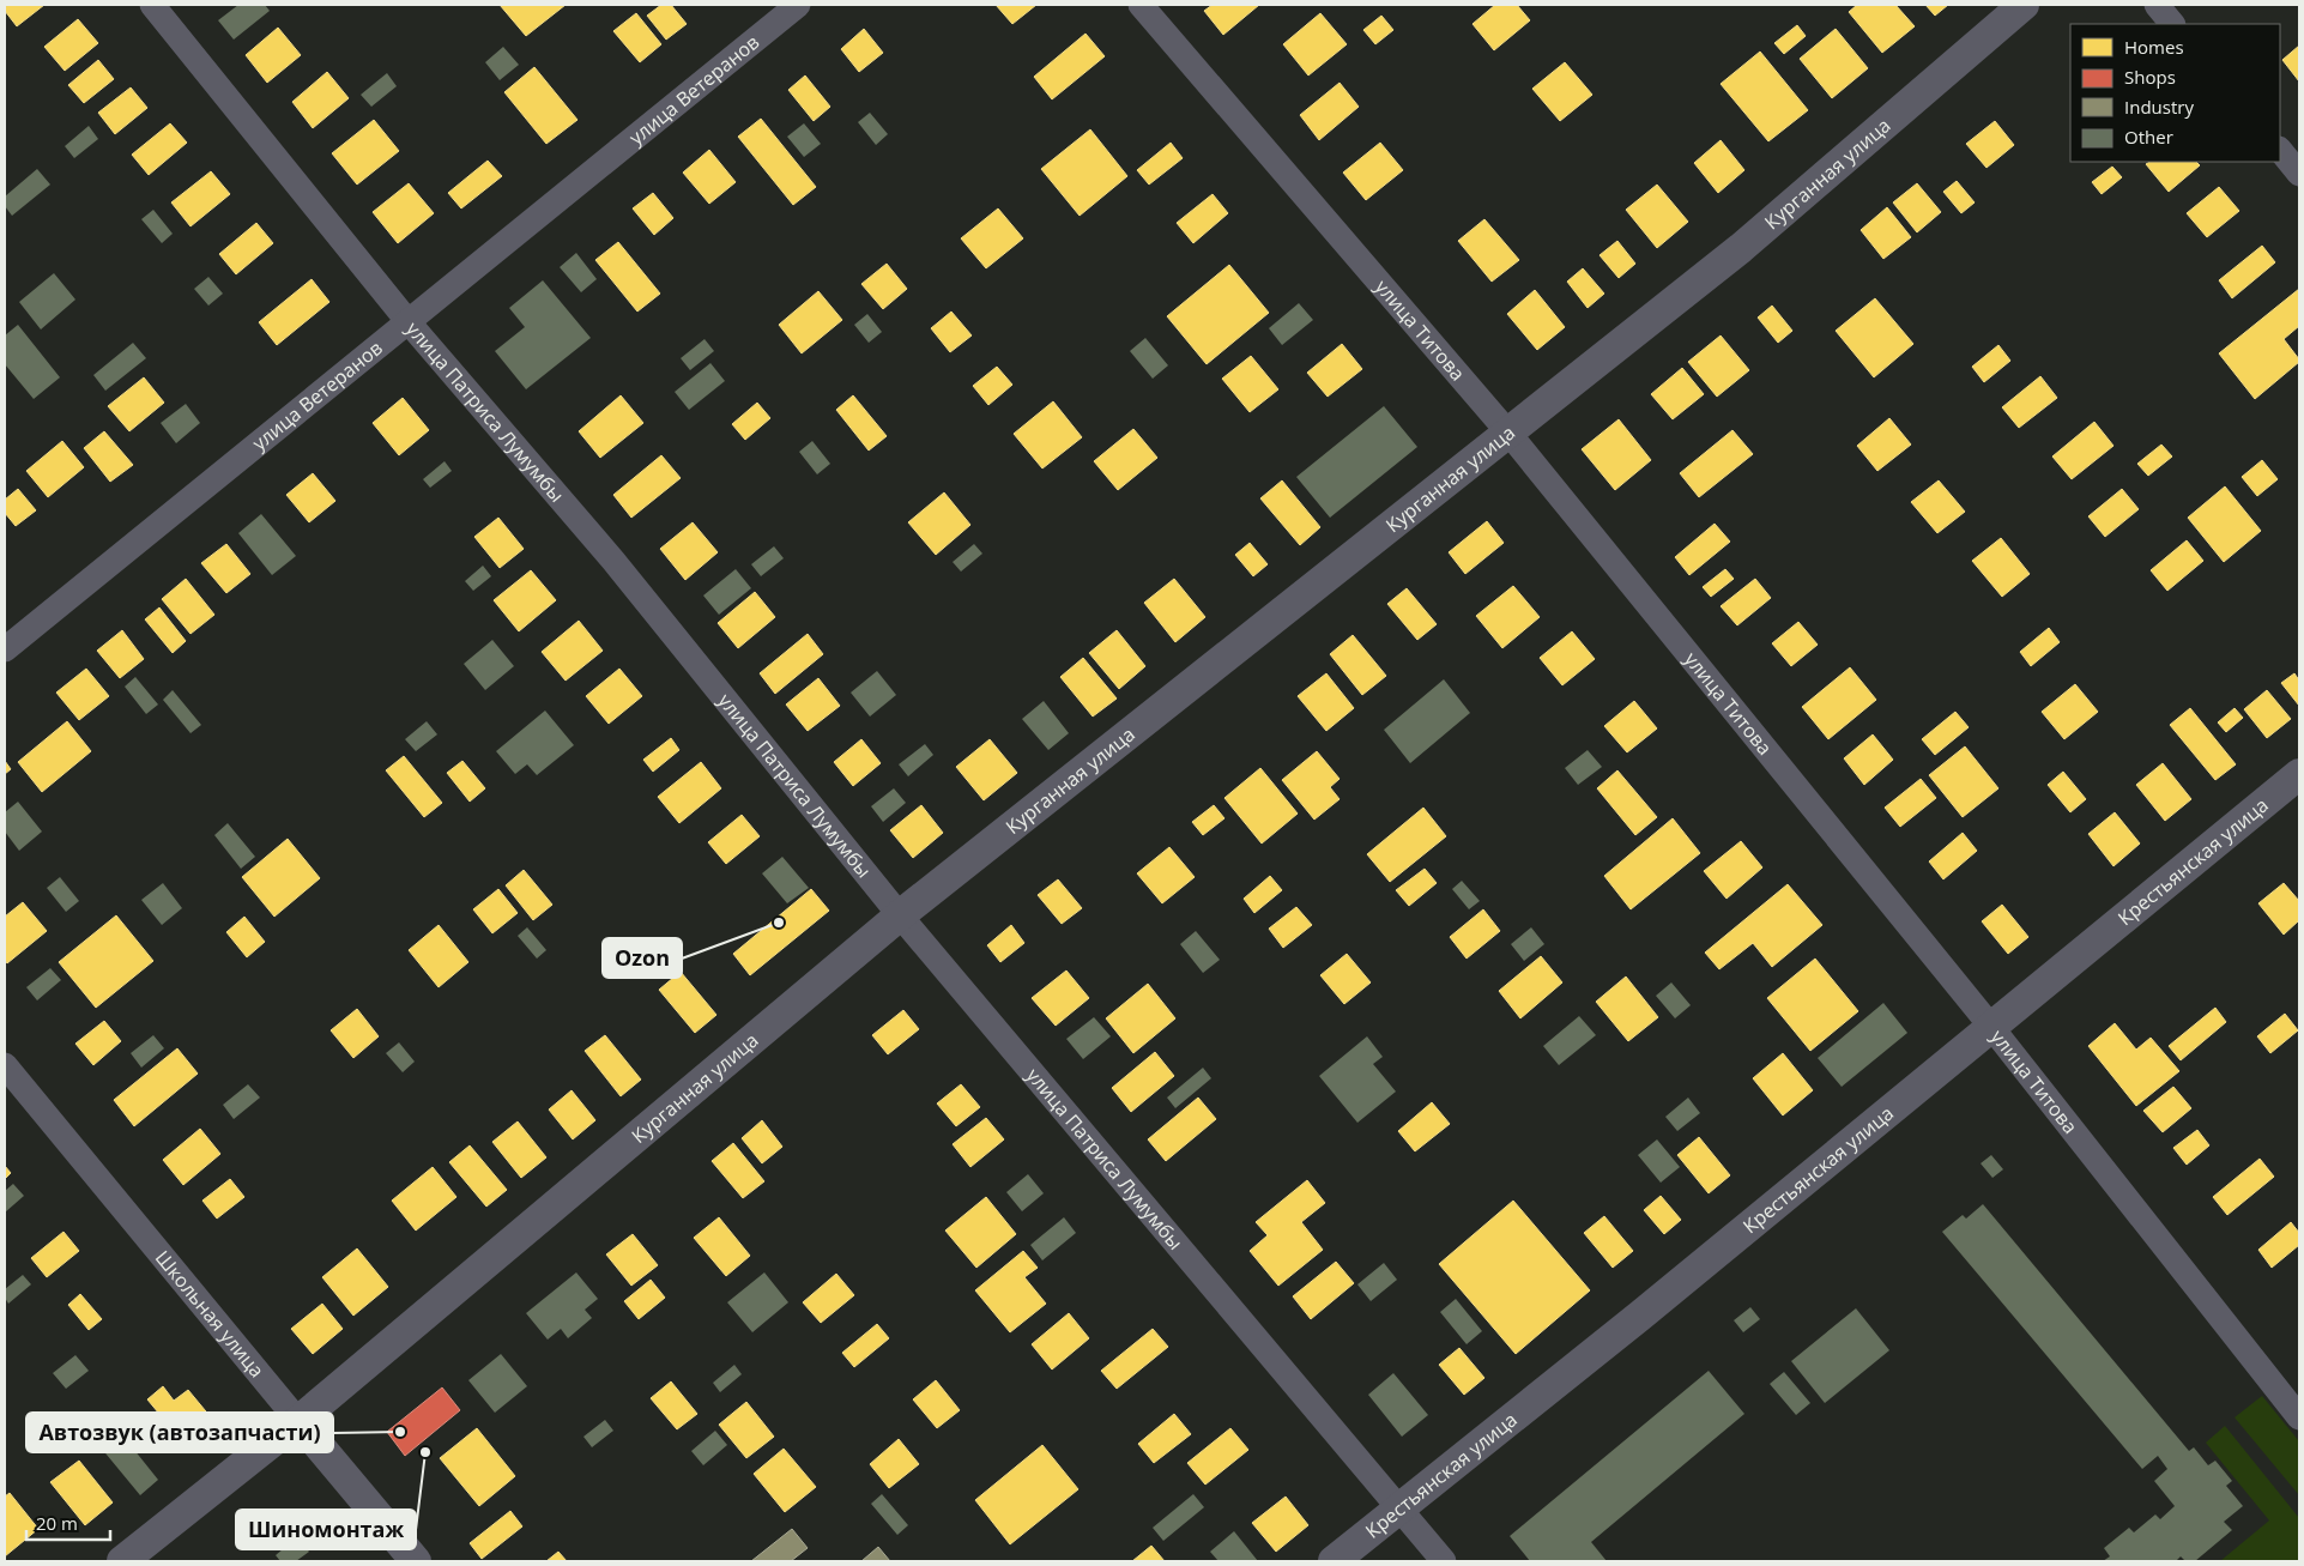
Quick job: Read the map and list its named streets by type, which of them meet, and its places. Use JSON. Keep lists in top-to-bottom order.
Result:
{
  "streets": {
    "street": [
      "улица Ветеранов",
      "Курганная улица",
      "улица Титова",
      "улица Патриса Лумумбы",
      "Крестьянская улица",
      "Школьная улица"
    ]
  },
  "crossings": [
    ["улица Ветеранов", "улица Патриса Лумумбы"],
    ["Курганная улица", "улица Титова"],
    ["Курганная улица", "улица Патриса Лумумбы"],
    ["Курганная улица", "Школьная улица"],
    ["улица Титова", "Крестьянская улица"],
    ["улица Патриса Лумумбы", "Крестьянская улица"]
  ],
  "places": ["Ozon", "Автозвук (автозапчасти)", "Шиномонтаж"],
  "legend": [
    "Homes",
    "Shops",
    "Industry",
    "Other"
  ],
  "scale_bar": "20 m"
}
